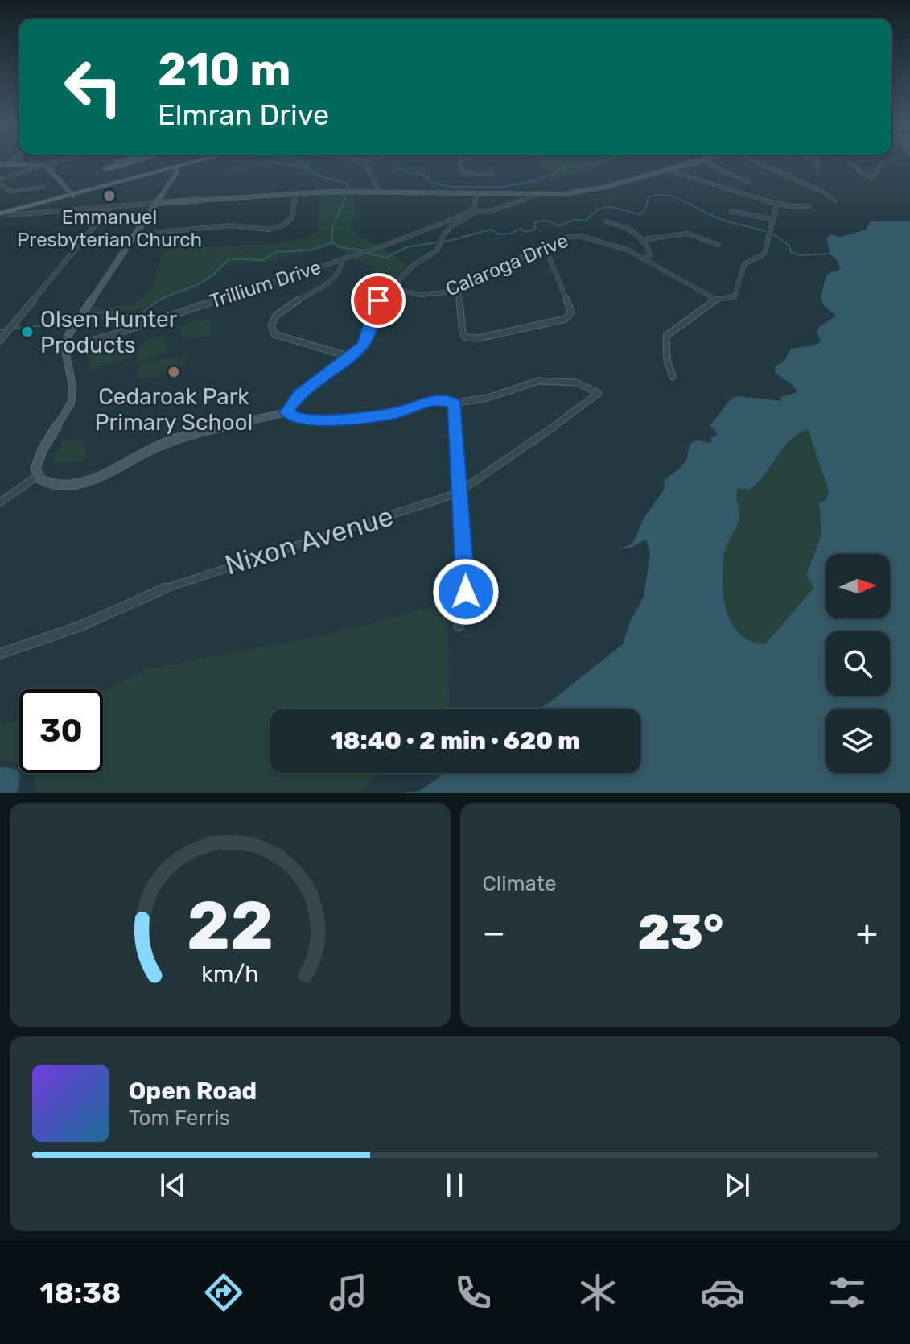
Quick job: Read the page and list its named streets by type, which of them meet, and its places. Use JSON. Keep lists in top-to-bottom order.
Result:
{
  "streets": {
    "street": ["Calaroga Drive", "Trillium Drive", "Nixon Avenue"]
  },
  "places": ["Emmanuel Presbyterian Church", "Olsen Hunter Products", "Cedaroak Park Primary School"],
  "north": "right",
  "page": {
    "turn": ["210 m", "Elmran Drive"],
    "limit": "30",
    "trip": "18:40 · 2 min · 620 m",
    "tile": "Climate",
    "heat": ["−", "23°", "+"],
    "song": ["Open Road", "Tom Ferris"],
    "tabs": "18:38",
    "gauge": ["22", "km/h"]
  }
}
